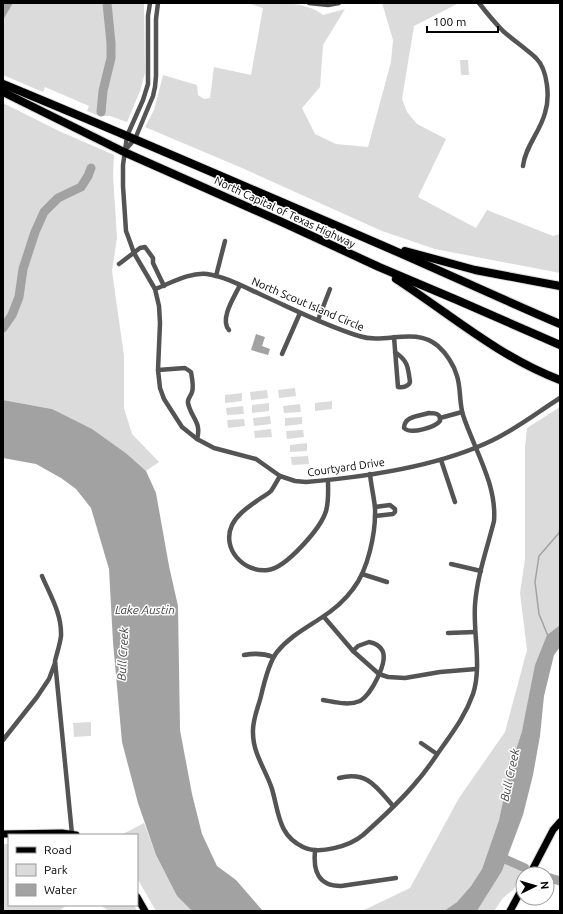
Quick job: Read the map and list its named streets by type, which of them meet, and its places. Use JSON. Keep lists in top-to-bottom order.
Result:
{
  "streets": {
    "highway": ["North Capital of Texas Highway"],
    "street": ["North Scout Island Circle", "Courtyard Drive"]
  },
  "crossings": [
    ["North Capital of Texas Highway", "Courtyard Drive"],
    ["North Scout Island Circle", "Courtyard Drive"]
  ],
  "water": ["Lake Austin", "Bull Creek"],
  "legend": ["Road", "Park", "Water"],
  "scale_bar": "100 m",
  "north": "right"
}
